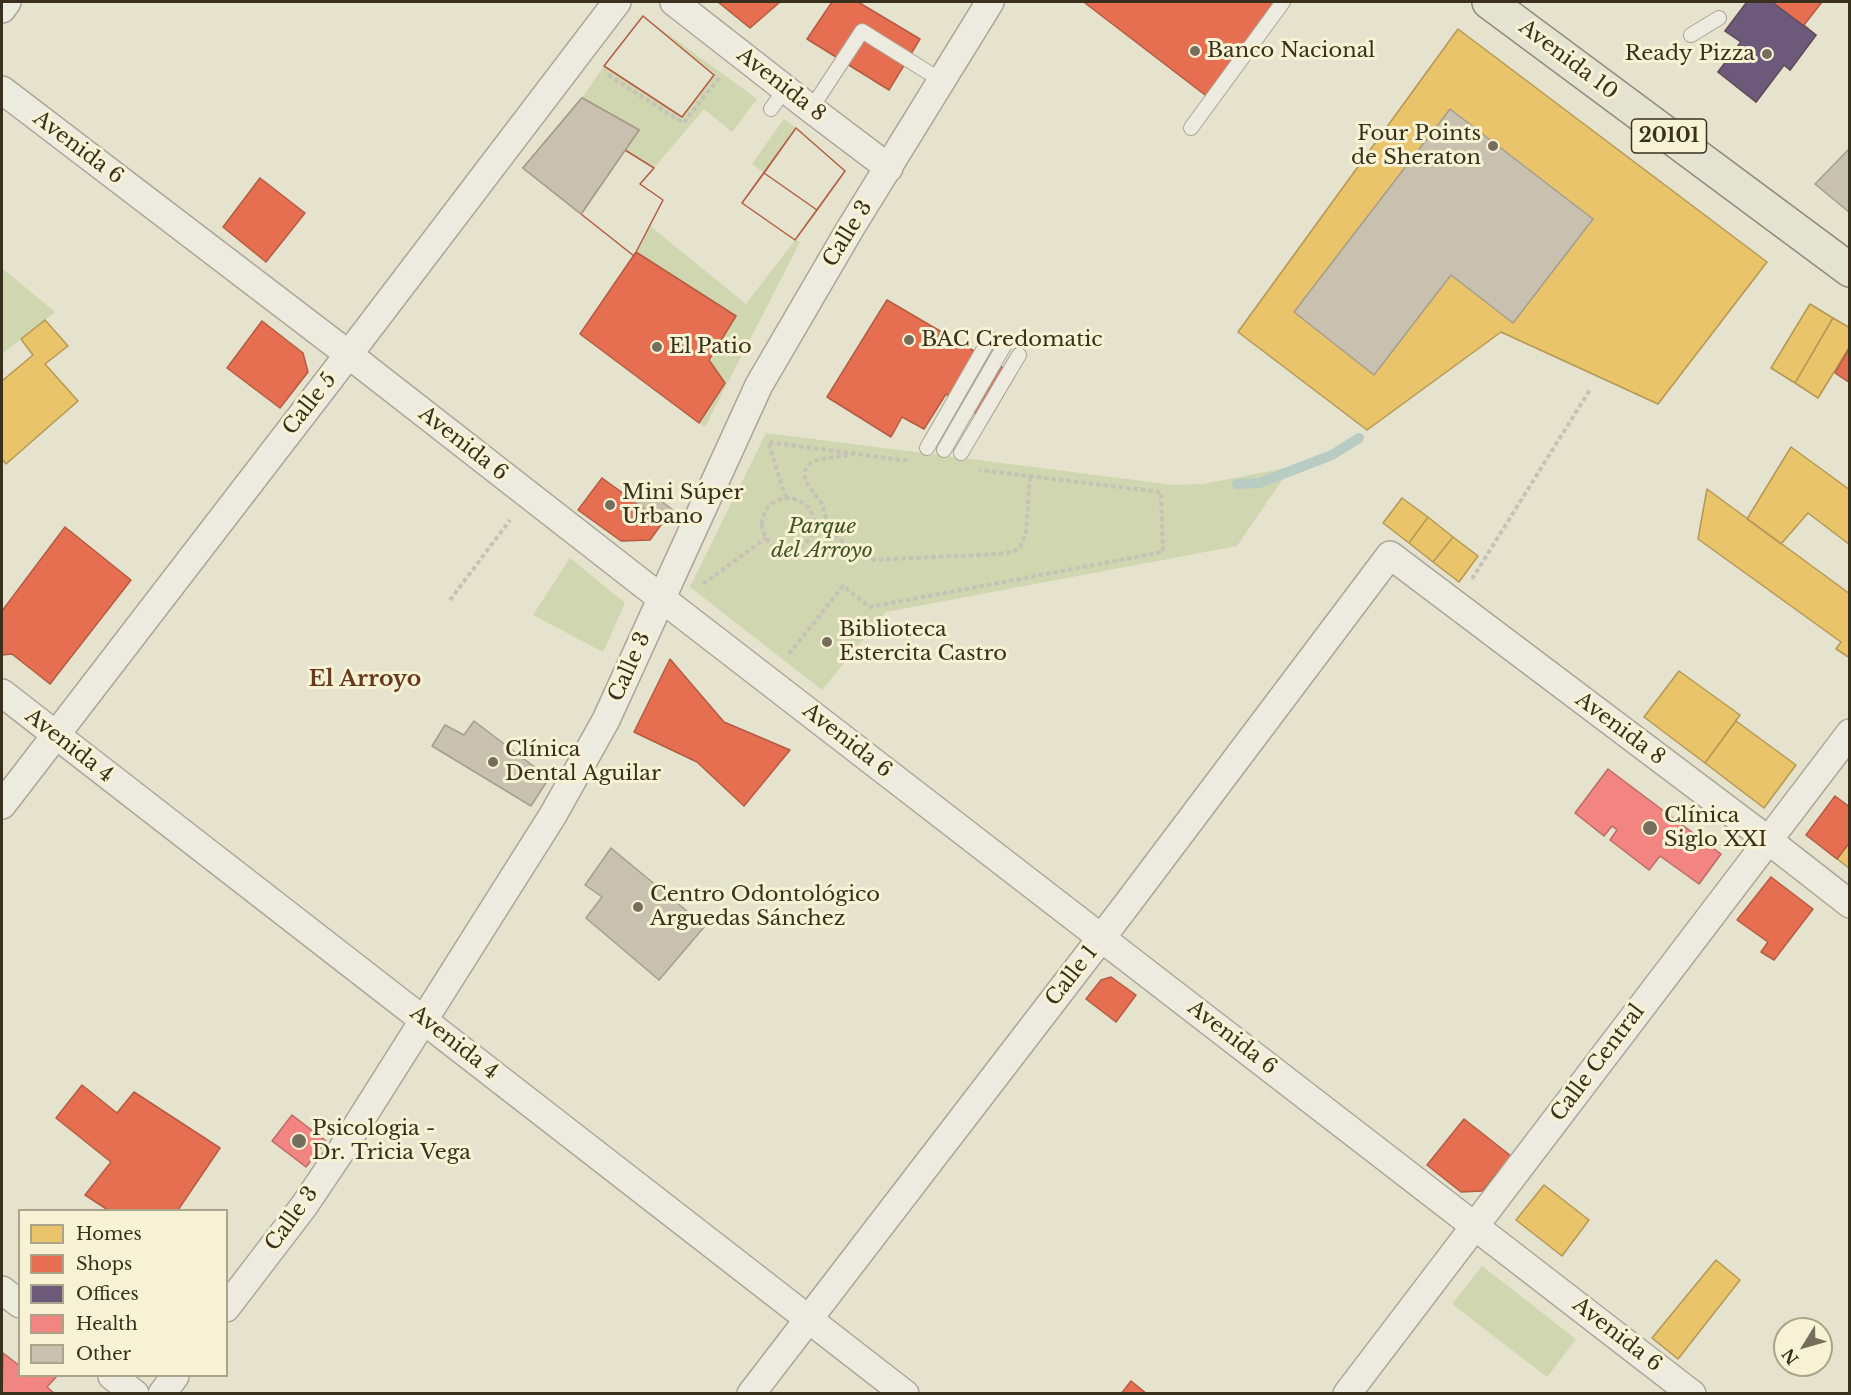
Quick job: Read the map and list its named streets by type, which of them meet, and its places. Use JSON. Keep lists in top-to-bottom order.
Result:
{
  "streets": {
    "main road": ["Avenida 10", "20101"],
    "street": [
      "Avenida 8",
      "Avenida 6",
      "Calle 3",
      "Calle 5",
      "Avenida 4",
      "Calle 1",
      "Calle Central"
    ]
  },
  "crossings": [
    ["Avenida 8", "Calle 3"],
    ["Avenida 8", "Calle 1"],
    ["Avenida 8", "Calle Central"],
    ["Avenida 6", "Calle 3"],
    ["Avenida 6", "Calle 5"],
    ["Avenida 6", "Calle 1"],
    ["Avenida 6", "Calle Central"],
    ["Calle 3", "Avenida 4"],
    ["Calle 5", "Avenida 4"],
    ["Avenida 4", "Calle 1"]
  ],
  "districts": ["El Arroyo"],
  "parks": ["Parque del Arroyo"],
  "places": [
    "Banco Nacional",
    "Ready Pizza",
    "Four Points de Sheraton",
    "BAC Credomatic",
    "El Patio",
    "Mini Súper Urbano",
    "Biblioteca Estercita Castro",
    "Clínica Dental Aguilar",
    "Clínica Siglo XXI",
    "Centro Odontológico Arguedas Sánchez",
    "Psicologia - Dr. Tricia Vega"
  ],
  "legend": [
    "Homes",
    "Shops",
    "Offices",
    "Health",
    "Other"
  ],
  "north": "bottom left"
}
